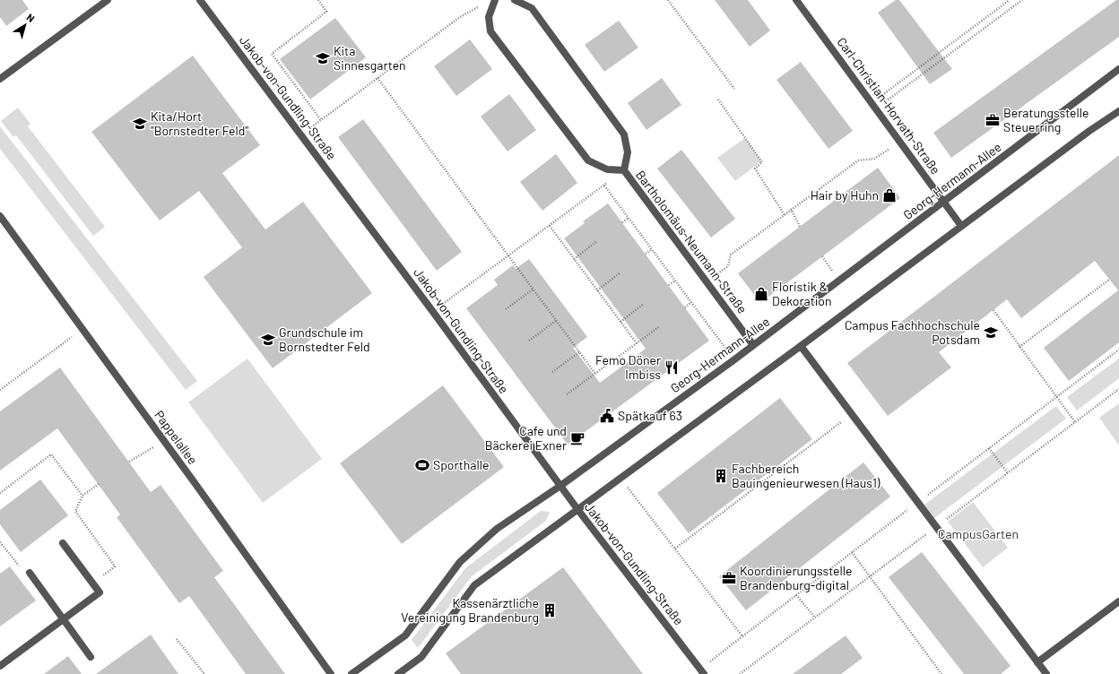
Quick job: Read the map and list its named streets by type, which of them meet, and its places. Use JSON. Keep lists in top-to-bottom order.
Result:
{
  "streets": {
    "street": [
      "Jakob-von-Gundling-Straße",
      "Carl-Christian-Horvath-Straße",
      "Georg-Hermann-Allee",
      "Bartholomäus-Neumann-Straße",
      "Pappelallee"
    ]
  },
  "crossings": [
    ["Jakob-von-Gundling-Straße", "Georg-Hermann-Allee"],
    ["Carl-Christian-Horvath-Straße", "Georg-Hermann-Allee"],
    ["Georg-Hermann-Allee", "Bartholomäus-Neumann-Straße"]
  ],
  "parks": ["CampusGarten"],
  "places": {
    "school or university": [
      "Kita Sinnesgarten",
      "Kita/Hort \"Bornstedter Feld\"",
      "Campus Fachhochschule Potsdam",
      "Grundschule im Bornstedter Feld"
    ],
    "office": ["Beratungsstelle Steuerring", "Koordinierungsstelle Brandenburg-digital"],
    "shop": ["Hair by Huhn", "Floristik & Dekoration"],
    "restaurant": ["Femo Döner Imbiss"],
    "public building": ["Spätkauf 63"],
    "cafe": ["Cafe und Bäckerei Exner"],
    "sports": ["Sporthalle"],
    "building": ["Fachbereich Bauingenieurwesen (Haus1)", "Kassenärztliche Vereinigung Brandenburg"]
  },
  "north": "top right"
}
